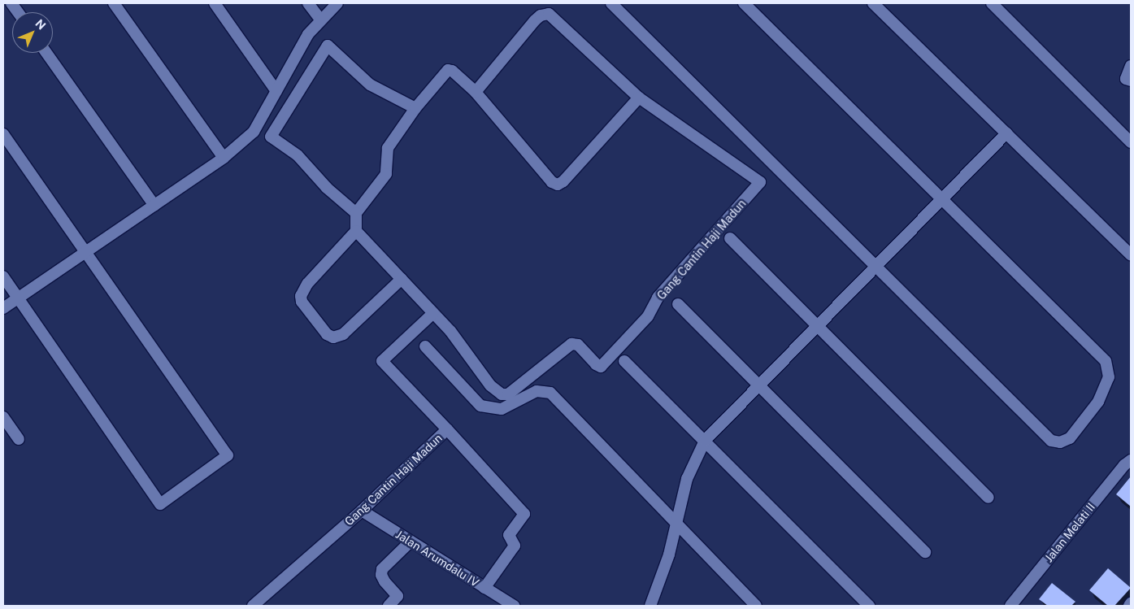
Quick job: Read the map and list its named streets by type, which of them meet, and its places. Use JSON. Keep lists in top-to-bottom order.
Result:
{
  "streets": {
    "street": ["Gang Cantin Haji Madun", "Jalan Melati II", "Jalan Arumdalu IV"]
  },
  "crossings": [
    ["Gang Cantin Haji Madun", "Jalan Arumdalu IV"]
  ],
  "north": "top right"
}
